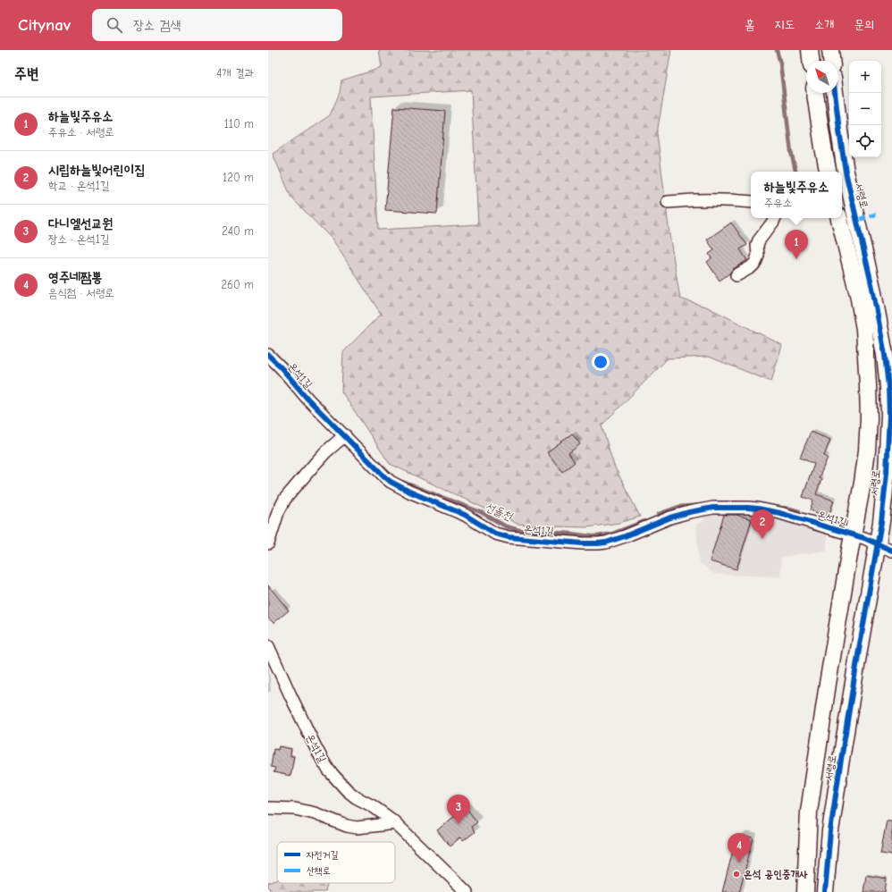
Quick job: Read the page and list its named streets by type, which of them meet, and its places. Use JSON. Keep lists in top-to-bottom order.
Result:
{
  "streets": {
    "street": ["서령로", "온석1길"]
  },
  "crossings": [
    ["서령로", "온석1길"]
  ],
  "water": ["선돌천"],
  "places": ["온석 공인중개사"],
  "legend": ["자전거길", "산책로"],
  "north": "top left",
  "page": {
    "header": "Citynav",
    "search": "장소 검색",
    "nav": [
      "홈",
      "지도",
      "소개",
      "문의"
    ],
    "heading": ["주변", "4개 결과"],
    "map_buttons": ["+", "−"],
    "list": [
      {
        "mark": "1",
        "name": "하늘빛주유소",
        "note": "주유소 · 서령로",
        "value": "110 m"
      },
      {
        "mark": "2",
        "name": "시립하늘빛어린이집",
        "note": "학교 · 온석1길",
        "value": "120 m"
      },
      {
        "mark": "3",
        "name": "다니엘선교원",
        "note": "장소 · 온석1길",
        "value": "240 m"
      },
      {
        "mark": "4",
        "name": "영주네짬뽕",
        "note": "음식점 · 서령로",
        "value": "260 m"
      }
    ],
    "popup": ["하늘빛주유소", "주유소"],
    "pins": [
      "1",
      "2",
      "3",
      "4"
    ]
  }
}
